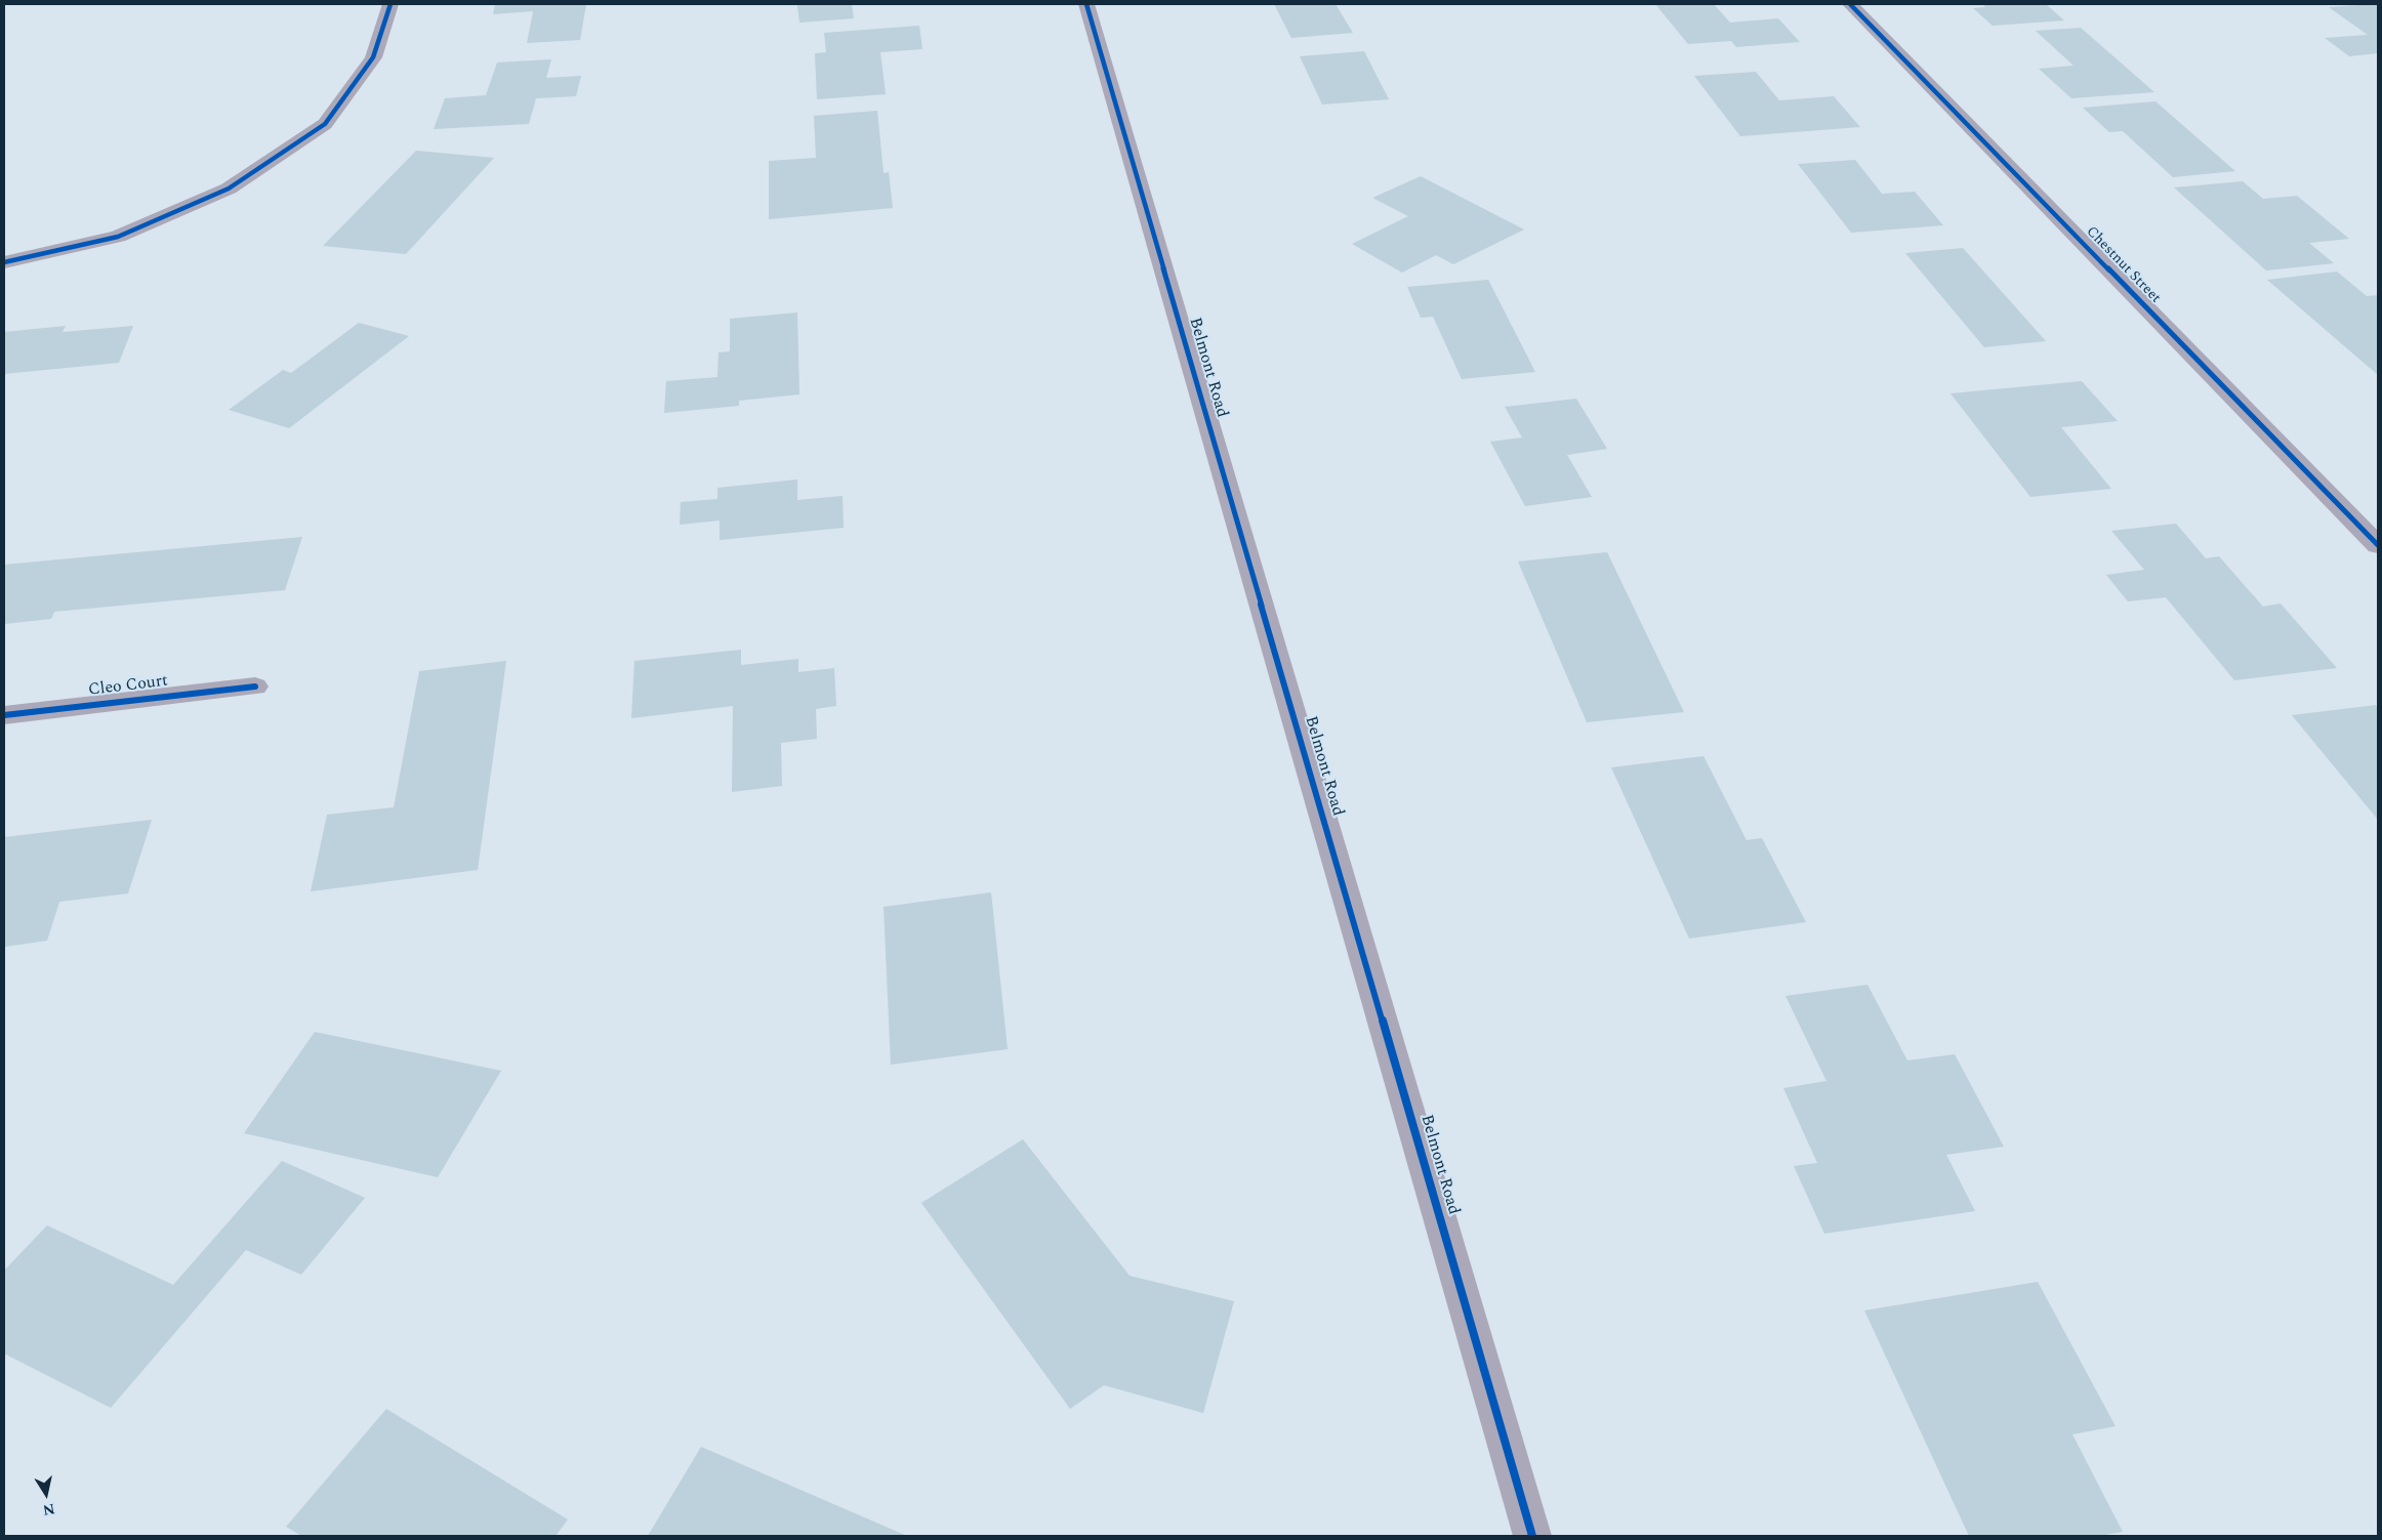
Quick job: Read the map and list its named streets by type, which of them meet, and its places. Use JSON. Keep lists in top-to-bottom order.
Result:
{
  "streets": {
    "street": ["Chestnut Street", "Belmont Road", "Cleo Court"]
  },
  "north": "bottom"
}
